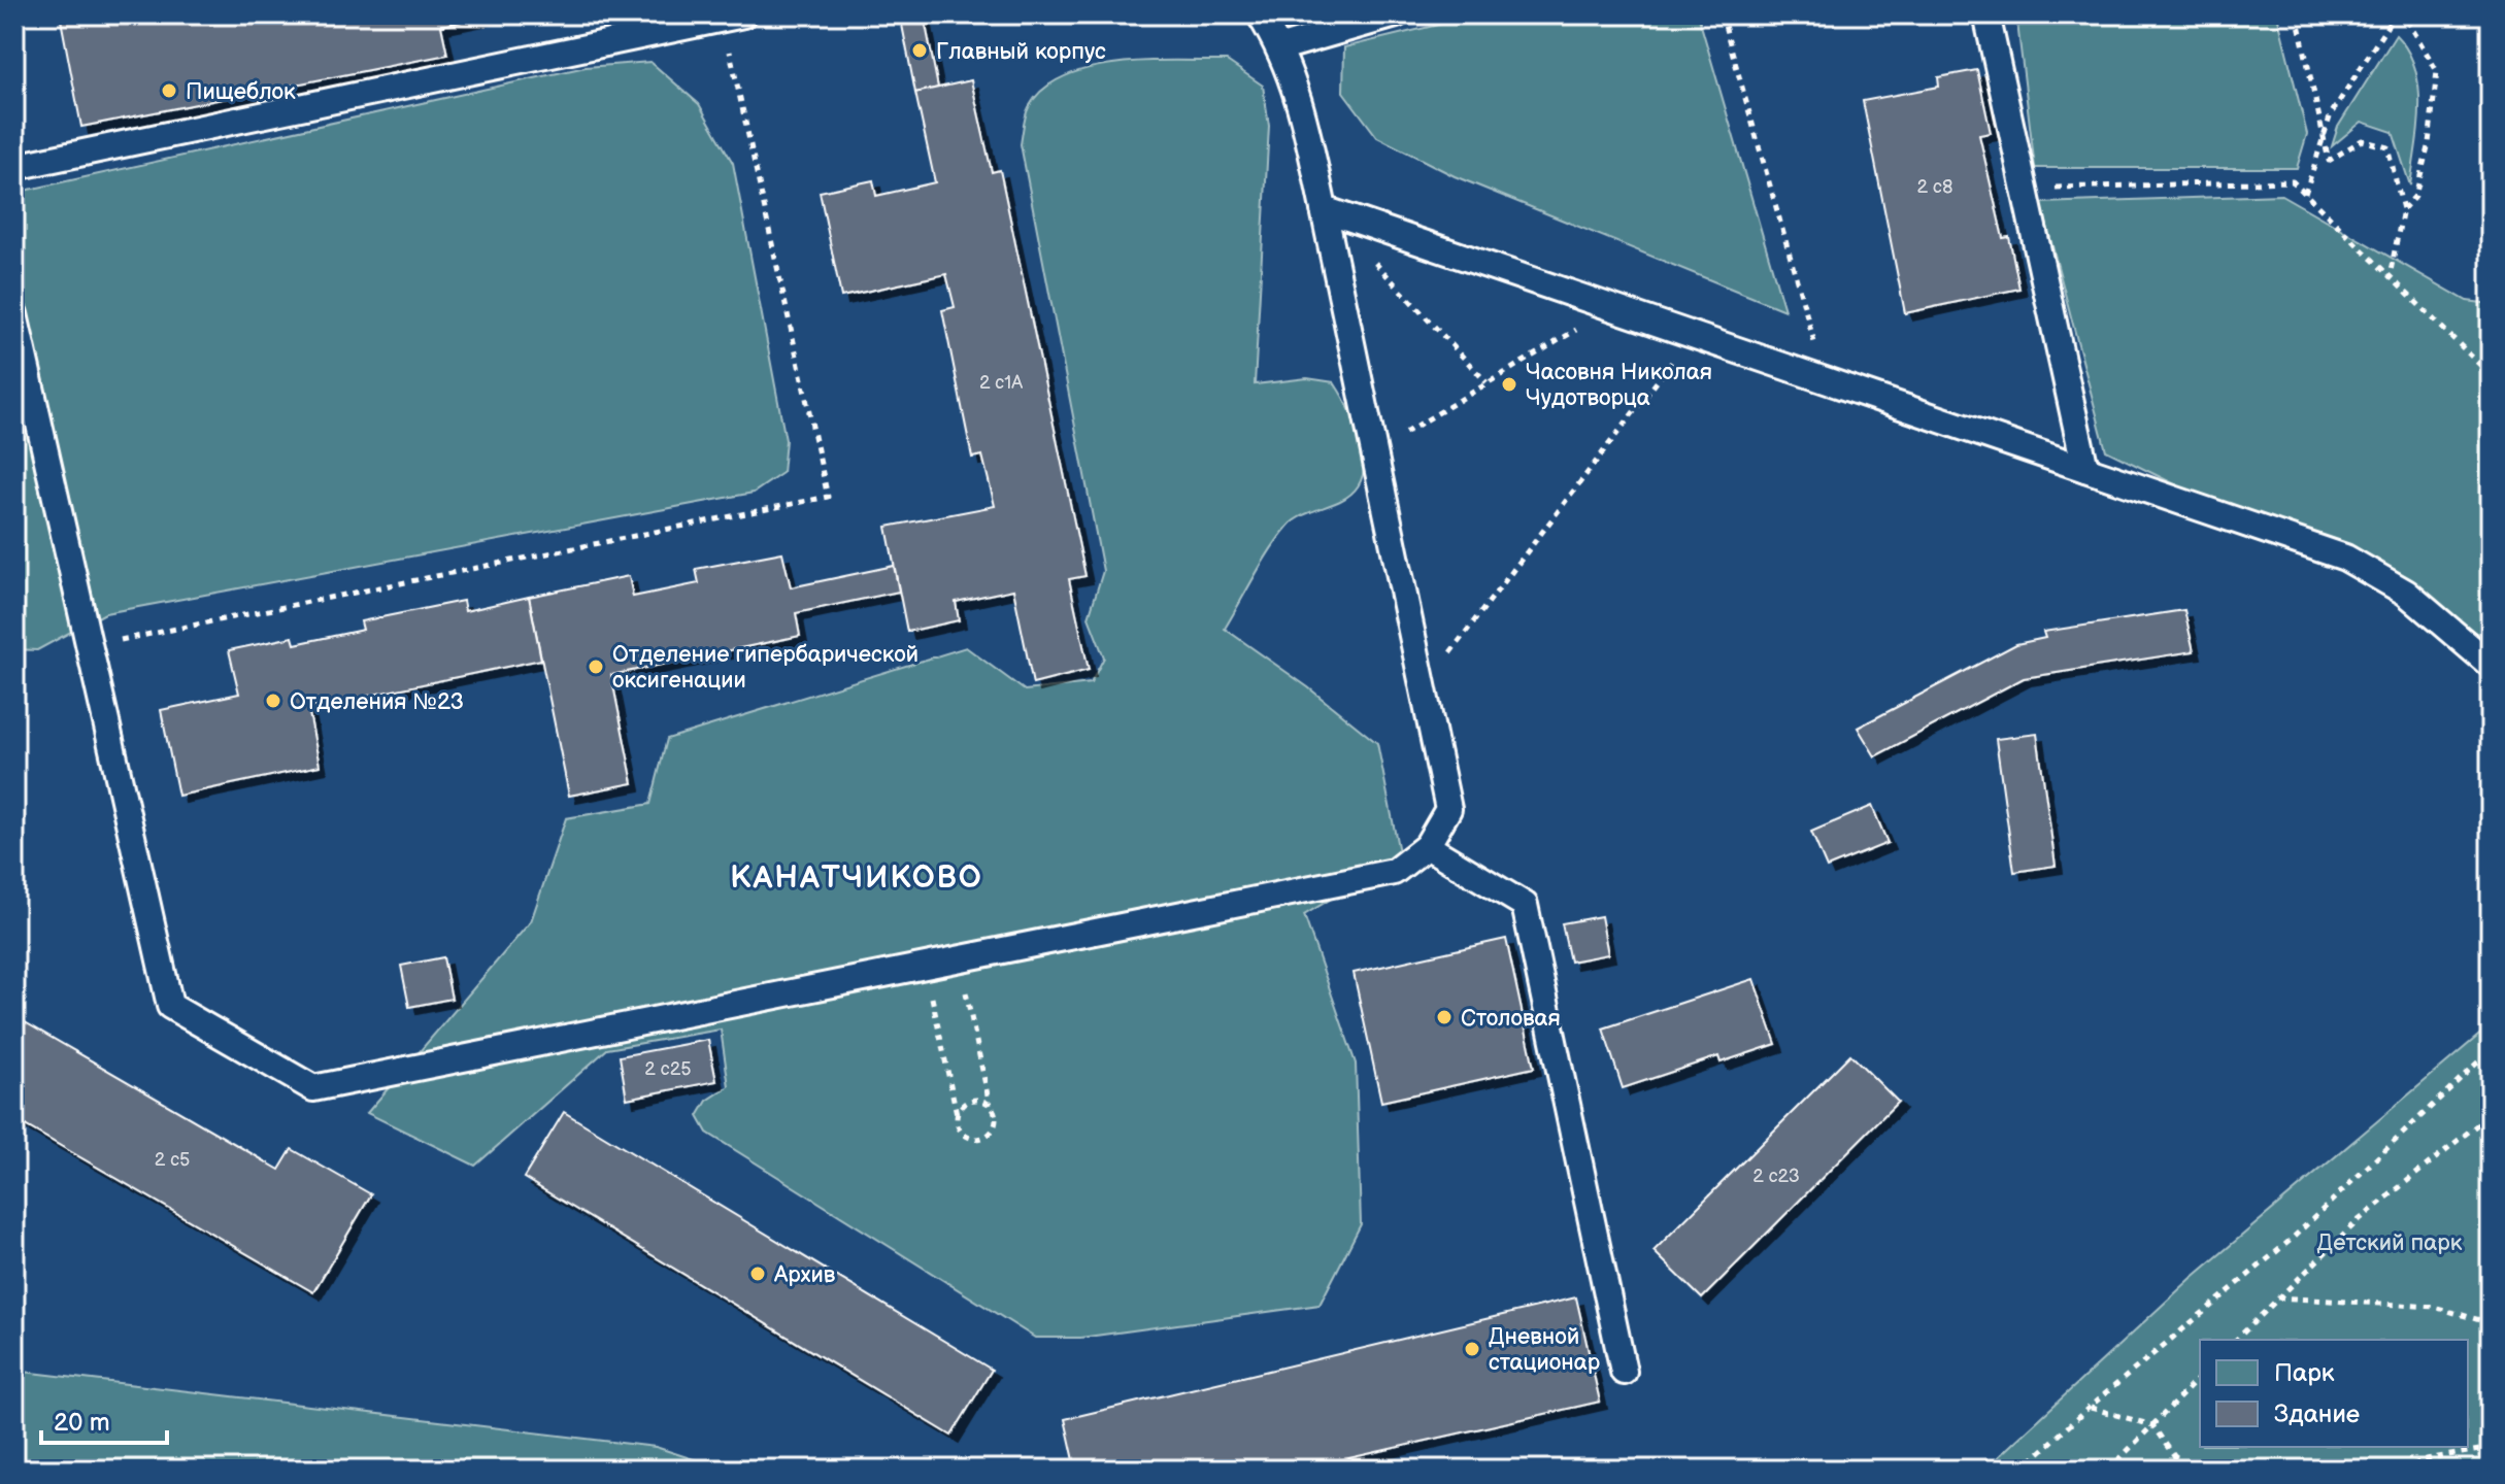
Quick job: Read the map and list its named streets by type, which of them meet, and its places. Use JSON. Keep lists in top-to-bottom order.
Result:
{
  "districts": ["КАНАТЧИКОВО"],
  "parks": ["Детский парк"],
  "places": [
    "Главный корпус",
    "Пищеблок",
    "Часовня Николая Чудотворца",
    "Отделение гипербарической оксигенации",
    "Отделения №23",
    "Столовая",
    "Архив",
    "Дневной стационар"
  ],
  "house_numbers": [
    "2 с8",
    "2 с1А",
    "2 с25",
    "2 с5",
    "2 с23"
  ],
  "legend": ["Парк", "Здание"],
  "scale_bar": "20 m"
}
